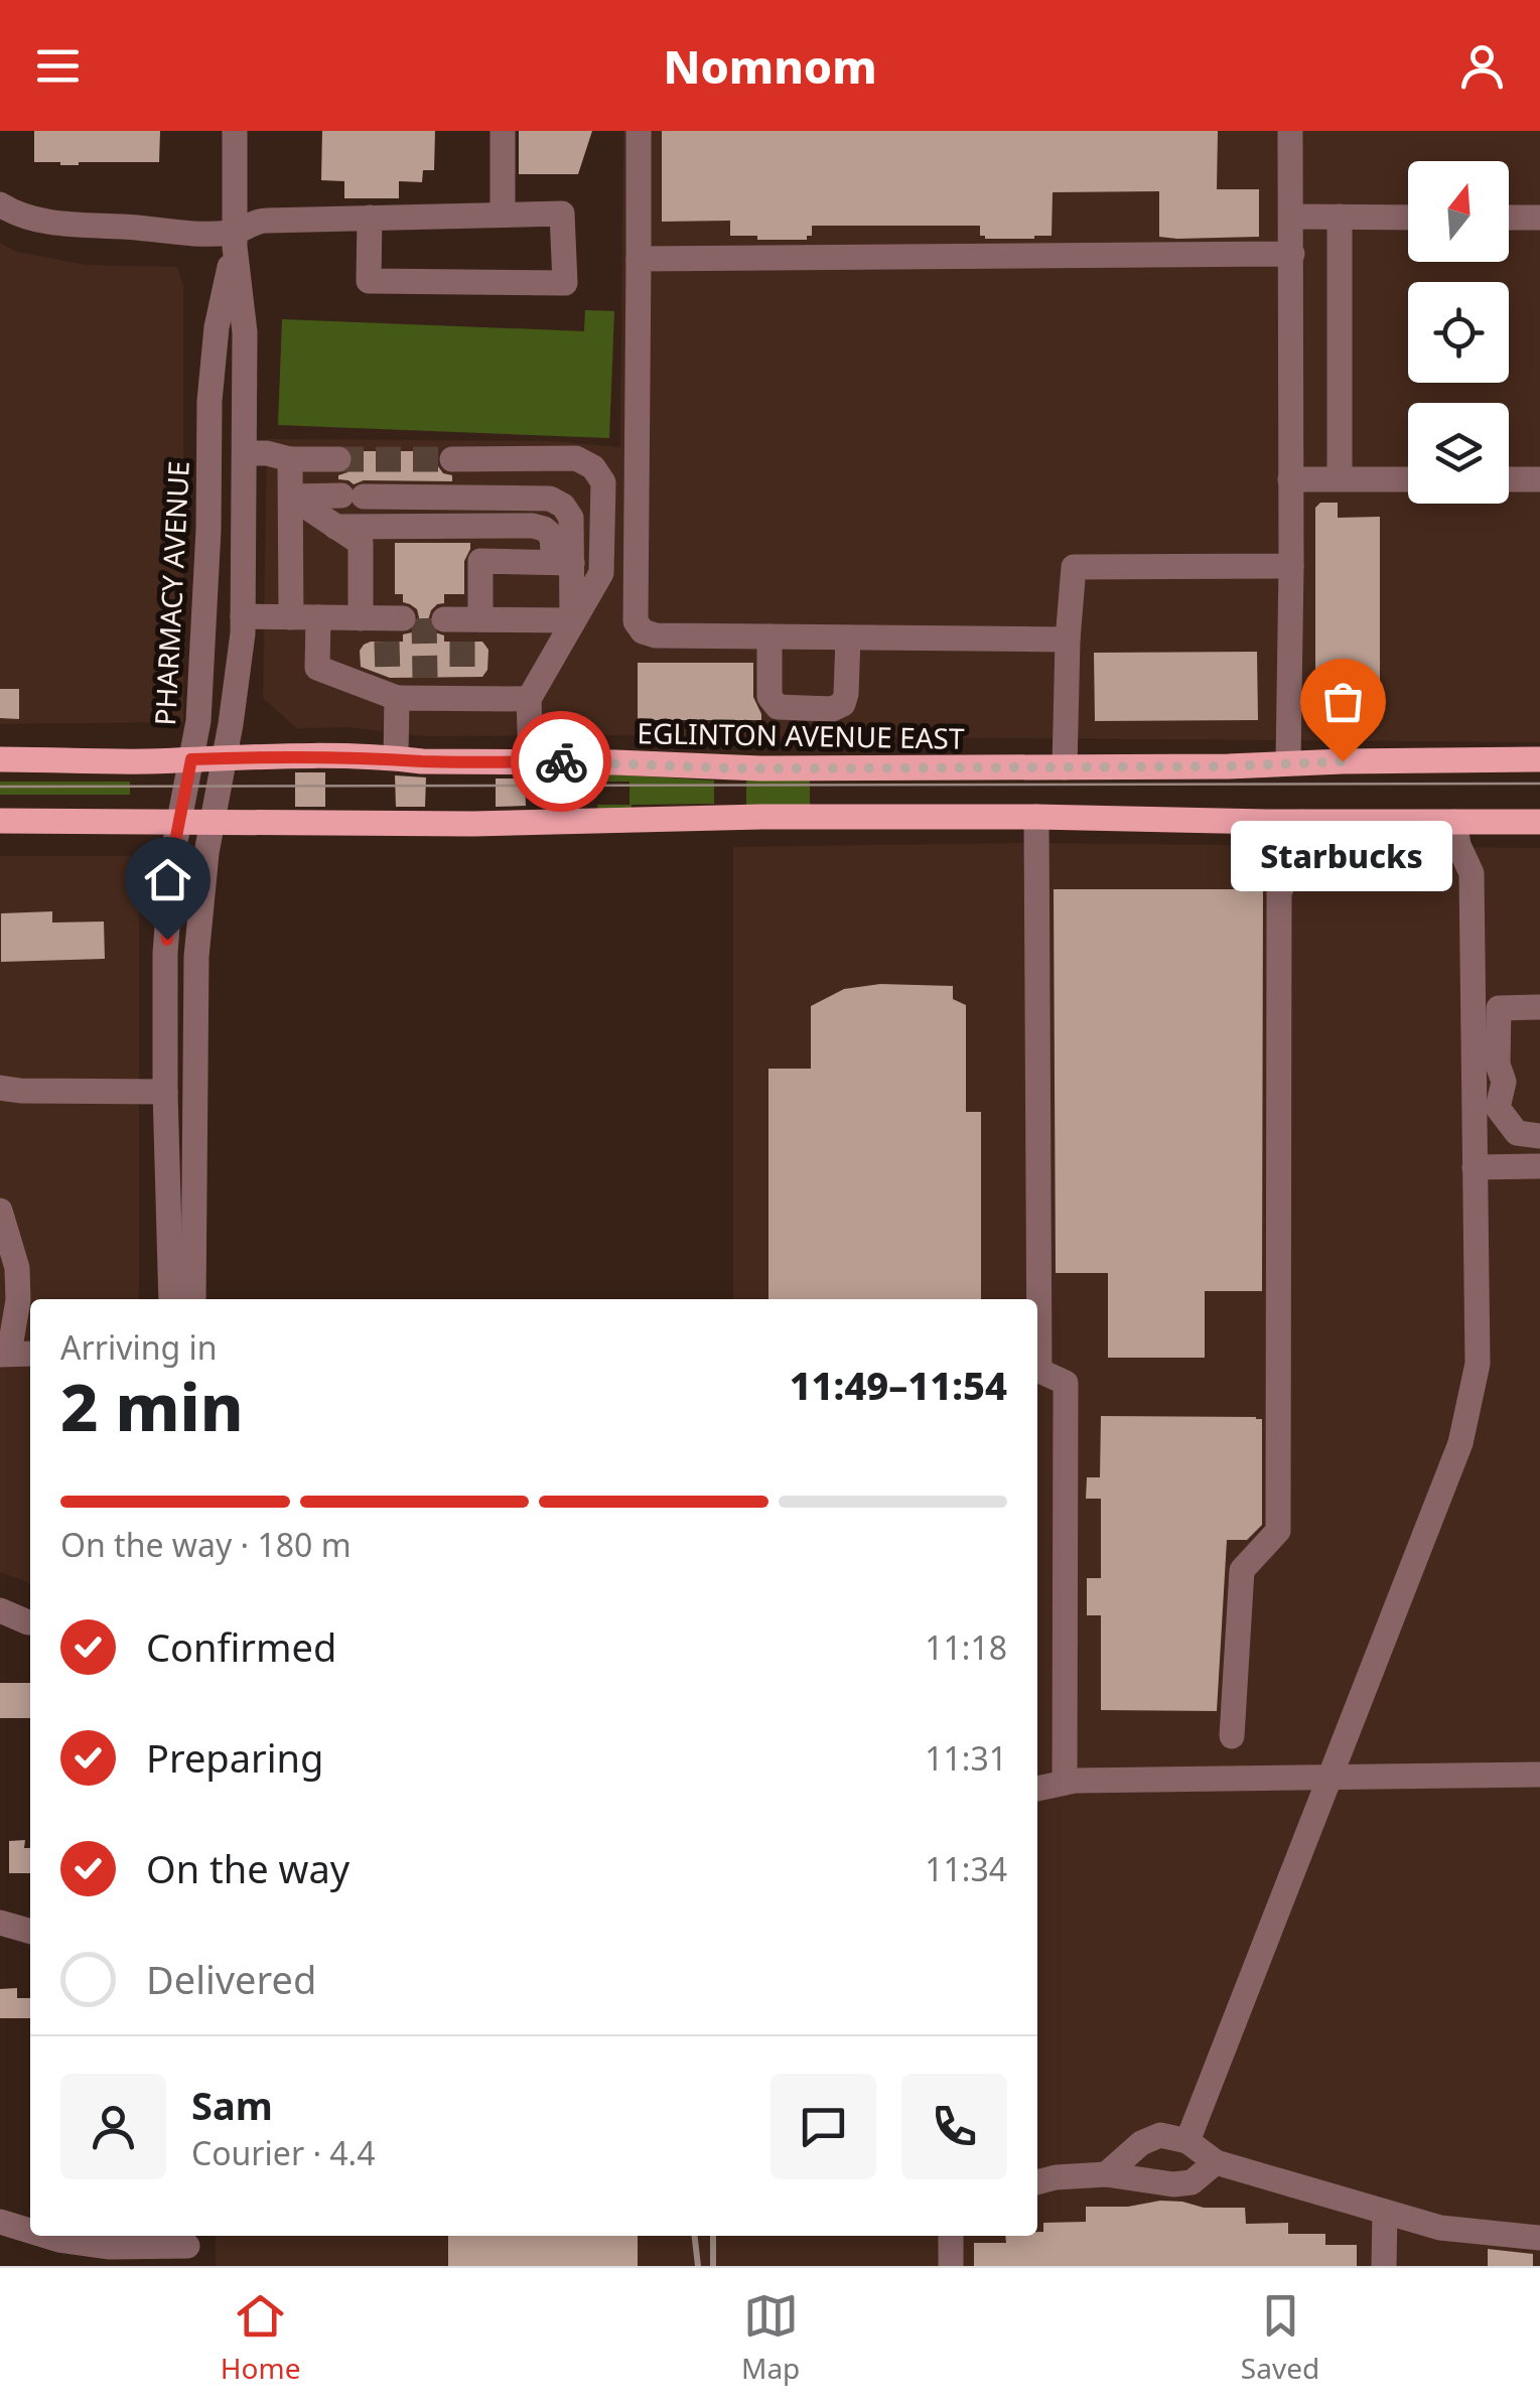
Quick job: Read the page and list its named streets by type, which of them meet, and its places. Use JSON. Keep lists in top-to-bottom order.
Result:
{
  "streets": {
    "main road": ["EGLINTON AVENUE EAST"],
    "street": ["PHARMACY AVENUE"]
  },
  "crossings": [
    ["PHARMACY AVENUE", "EGLINTON AVENUE EAST"]
  ],
  "places": ["Starbucks"],
  "north": "top",
  "page": {
    "header": "Nomnom",
    "bubble": "Starbucks",
    "heading": ["2 min", "Arriving in", "11:49–11:54"],
    "panel": ["Sam", "Courier · 4.4"],
    "bar": "On the way · 180 m",
    "list": [
      ["Confirmed", "11:18"],
      ["Preparing", "11:31"],
      ["On the way", "11:34"],
      "Delivered"
    ],
    "tabs": ["Home", "Map", "Saved"]
  }
}
